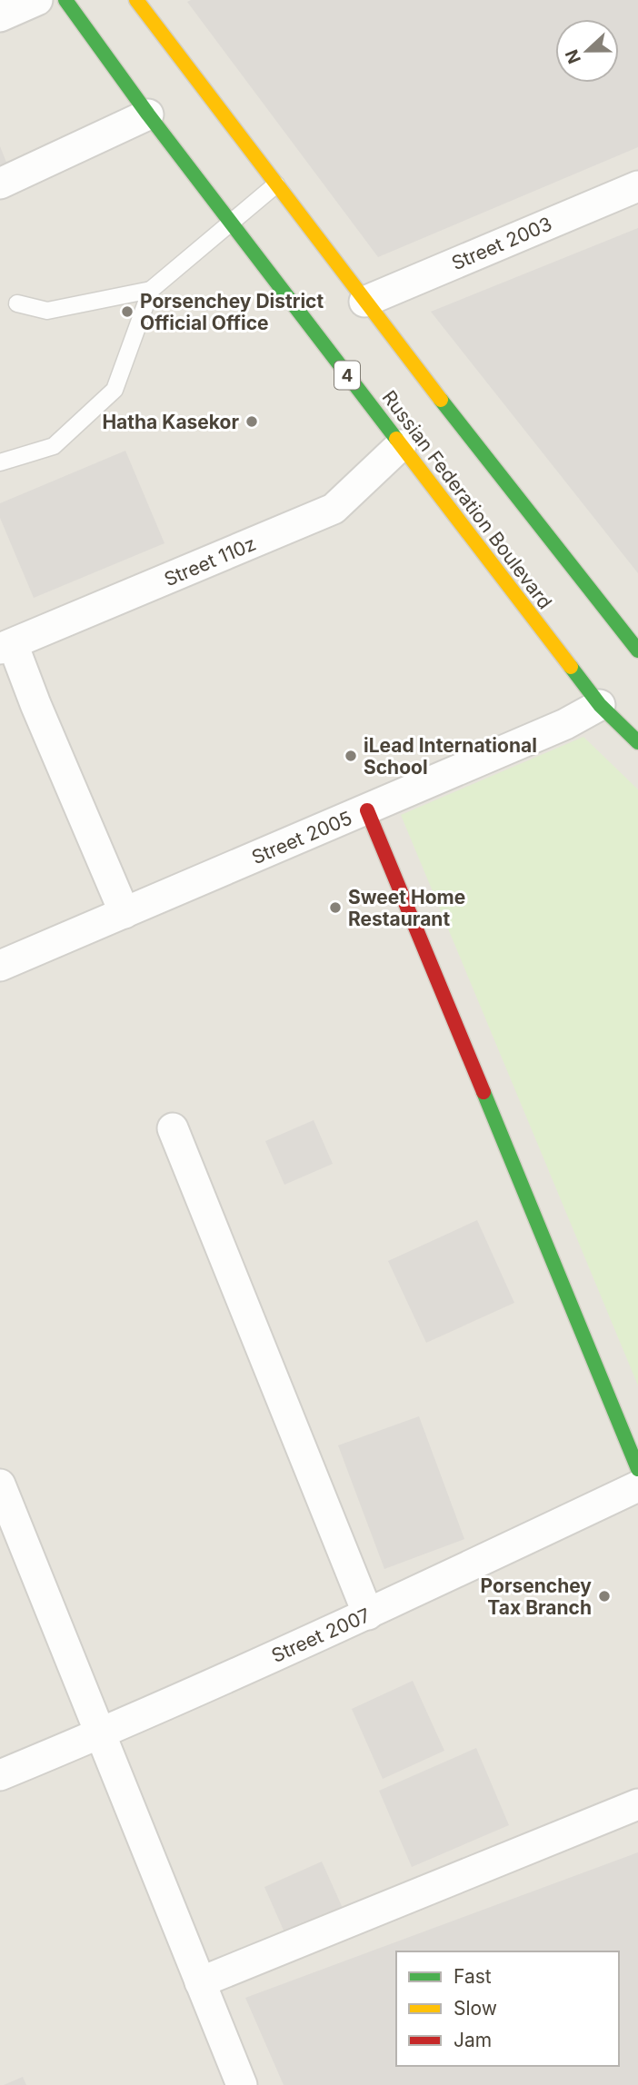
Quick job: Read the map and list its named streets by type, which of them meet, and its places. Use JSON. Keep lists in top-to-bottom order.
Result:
{
  "streets": {
    "main road": ["4", "Russian Federation Boulevard"],
    "street": [
      "Street 2003",
      "Street 110z",
      "Street 2005",
      "Street 2007"
    ]
  },
  "crossings": [
    ["Street 2003", "Russian Federation Boulevard"],
    ["Russian Federation Boulevard", "Street 110z"],
    ["Russian Federation Boulevard", "Street 2005"]
  ],
  "places": [
    "Porsenchey District Official Office",
    "Hatha Kasekor",
    "iLead International School",
    "Sweet Home Restaurant",
    "Porsenchey Tax Branch"
  ],
  "legend": ["Fast", "Slow", "Jam"],
  "north": "left"
}
